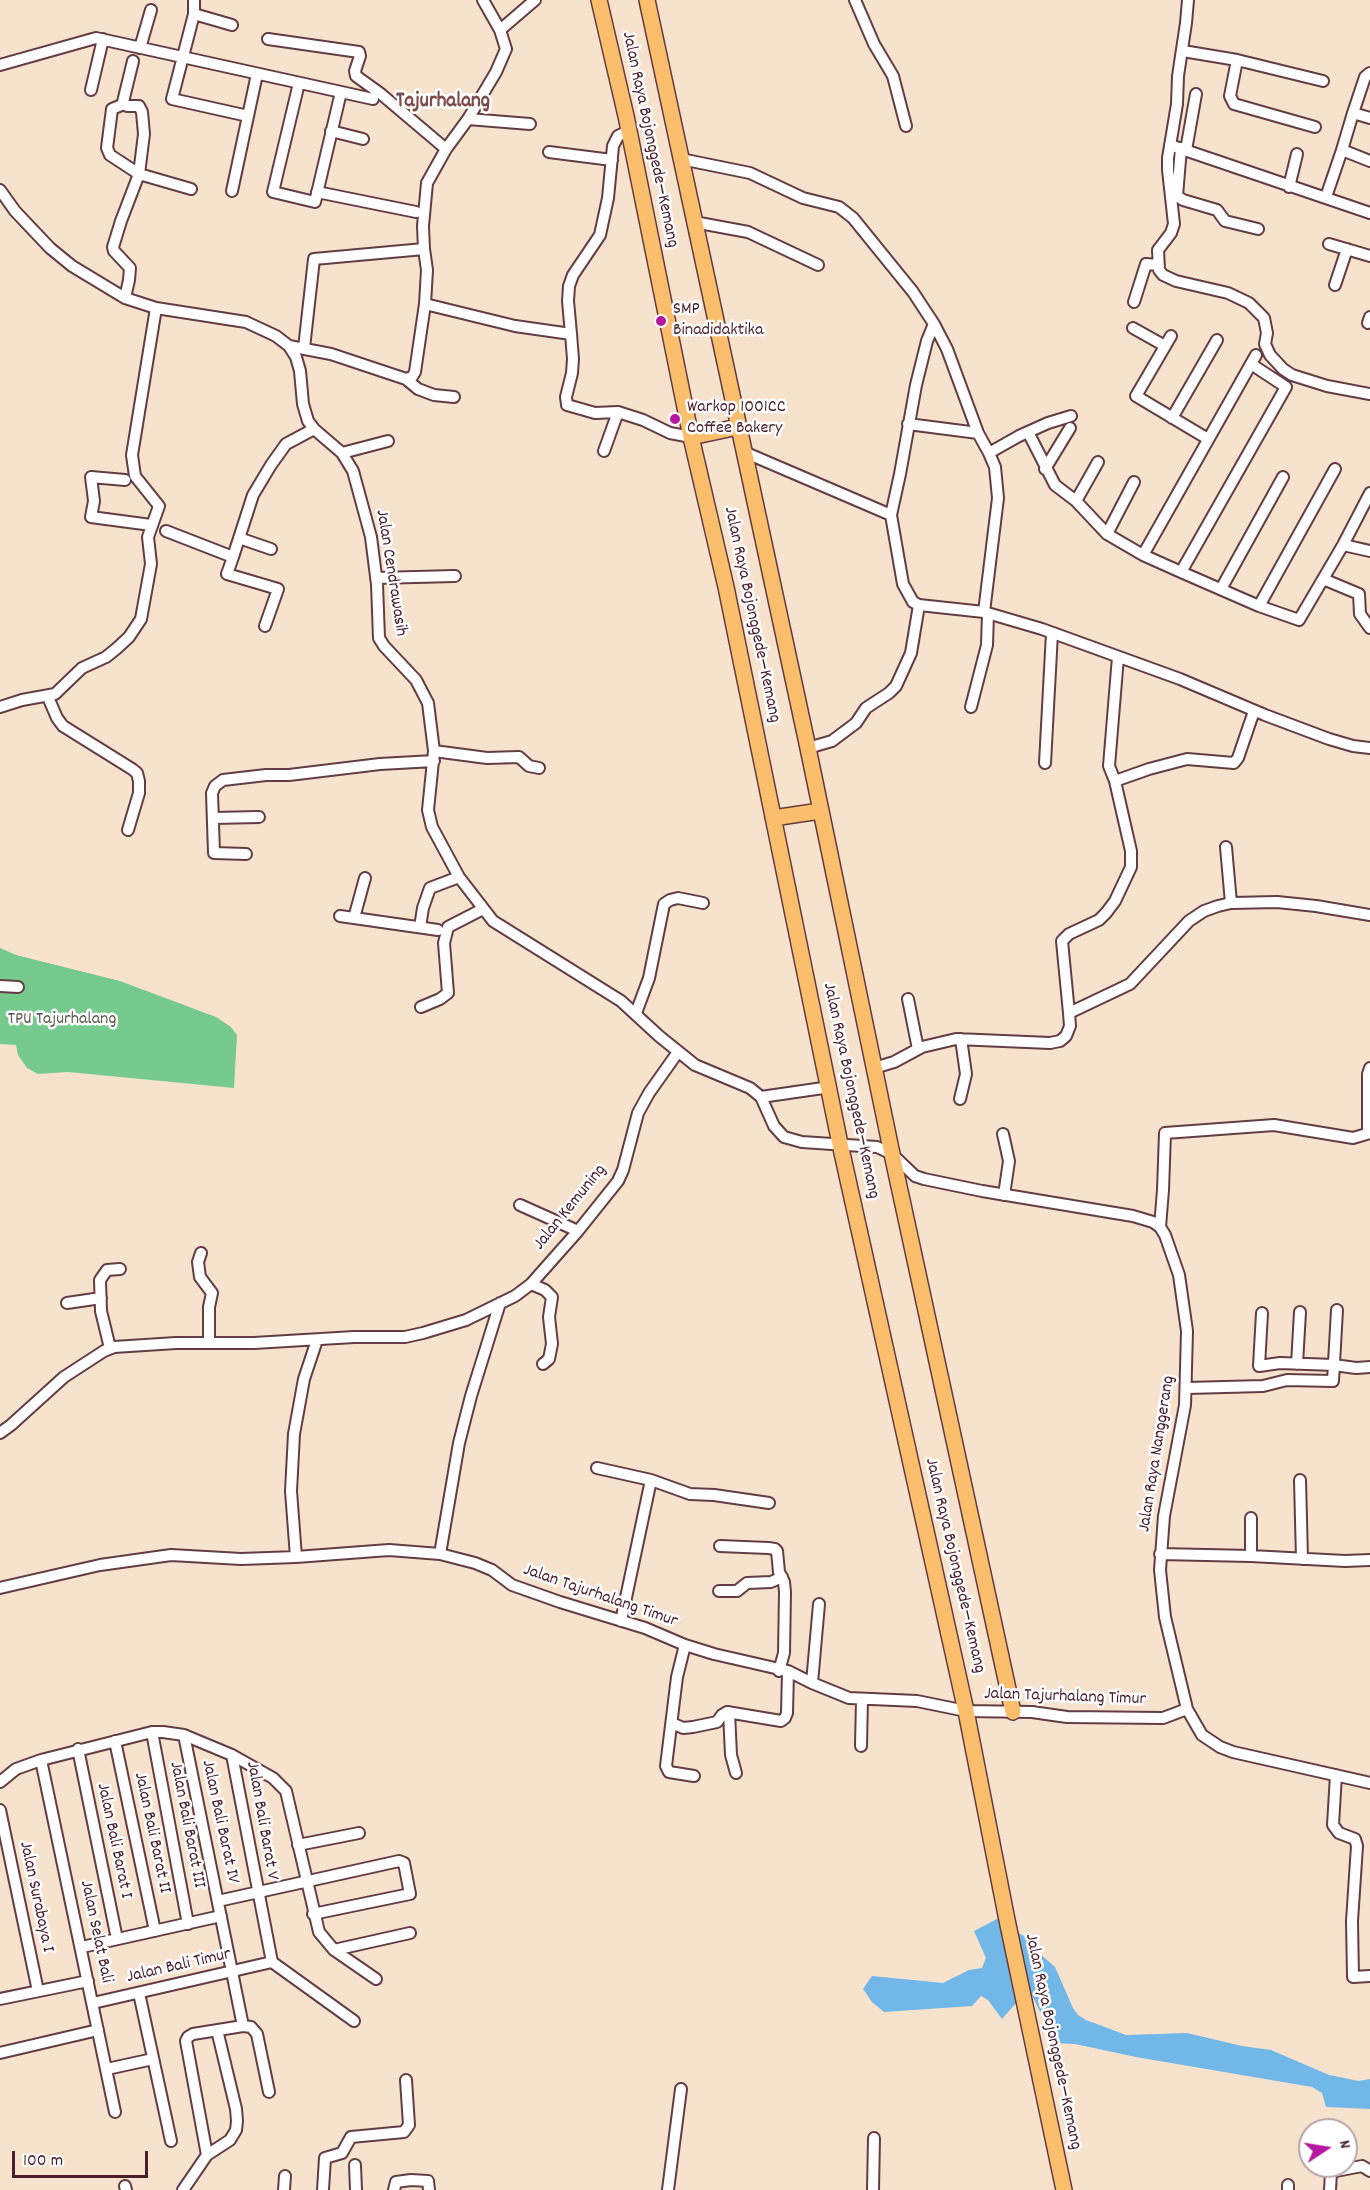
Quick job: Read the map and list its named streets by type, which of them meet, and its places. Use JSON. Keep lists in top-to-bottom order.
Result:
{
  "streets": {
    "highway": ["Jalan Raya Bojonggede—Kemang"],
    "street": [
      "Jalan Cendrawasih",
      "Jalan Kemuning",
      "Jalan Raya Nanggerang",
      "Jalan Tajurhalang Timur",
      "Jalan Bali Barat V",
      "Jalan Bali Barat IV",
      "Jalan Bali Barat III",
      "Jalan Bali Barat II",
      "Jalan Bali Barat I",
      "Jalan Surabaya I",
      "Jalan Selat Bali",
      "Jalan Bali Timur"
    ]
  },
  "crossings": [
    ["Jalan Raya Bojonggede—Kemang", "Jalan Tajurhalang Timur"],
    ["Jalan Cendrawasih", "Jalan Kemuning"],
    ["Jalan Raya Nanggerang", "Jalan Tajurhalang Timur"],
    ["Jalan Bali Barat V", "Jalan Bali Timur"],
    ["Jalan Bali Barat IV", "Jalan Bali Timur"],
    ["Jalan Selat Bali", "Jalan Bali Timur"]
  ],
  "districts": ["Tajurhalang"],
  "parks": ["TPU Tajurhalang"],
  "places": ["SMP Binadidaktika", "Warkop 1001CC Coffee Bakery"],
  "scale_bar": "100 m",
  "north": "right"
}
